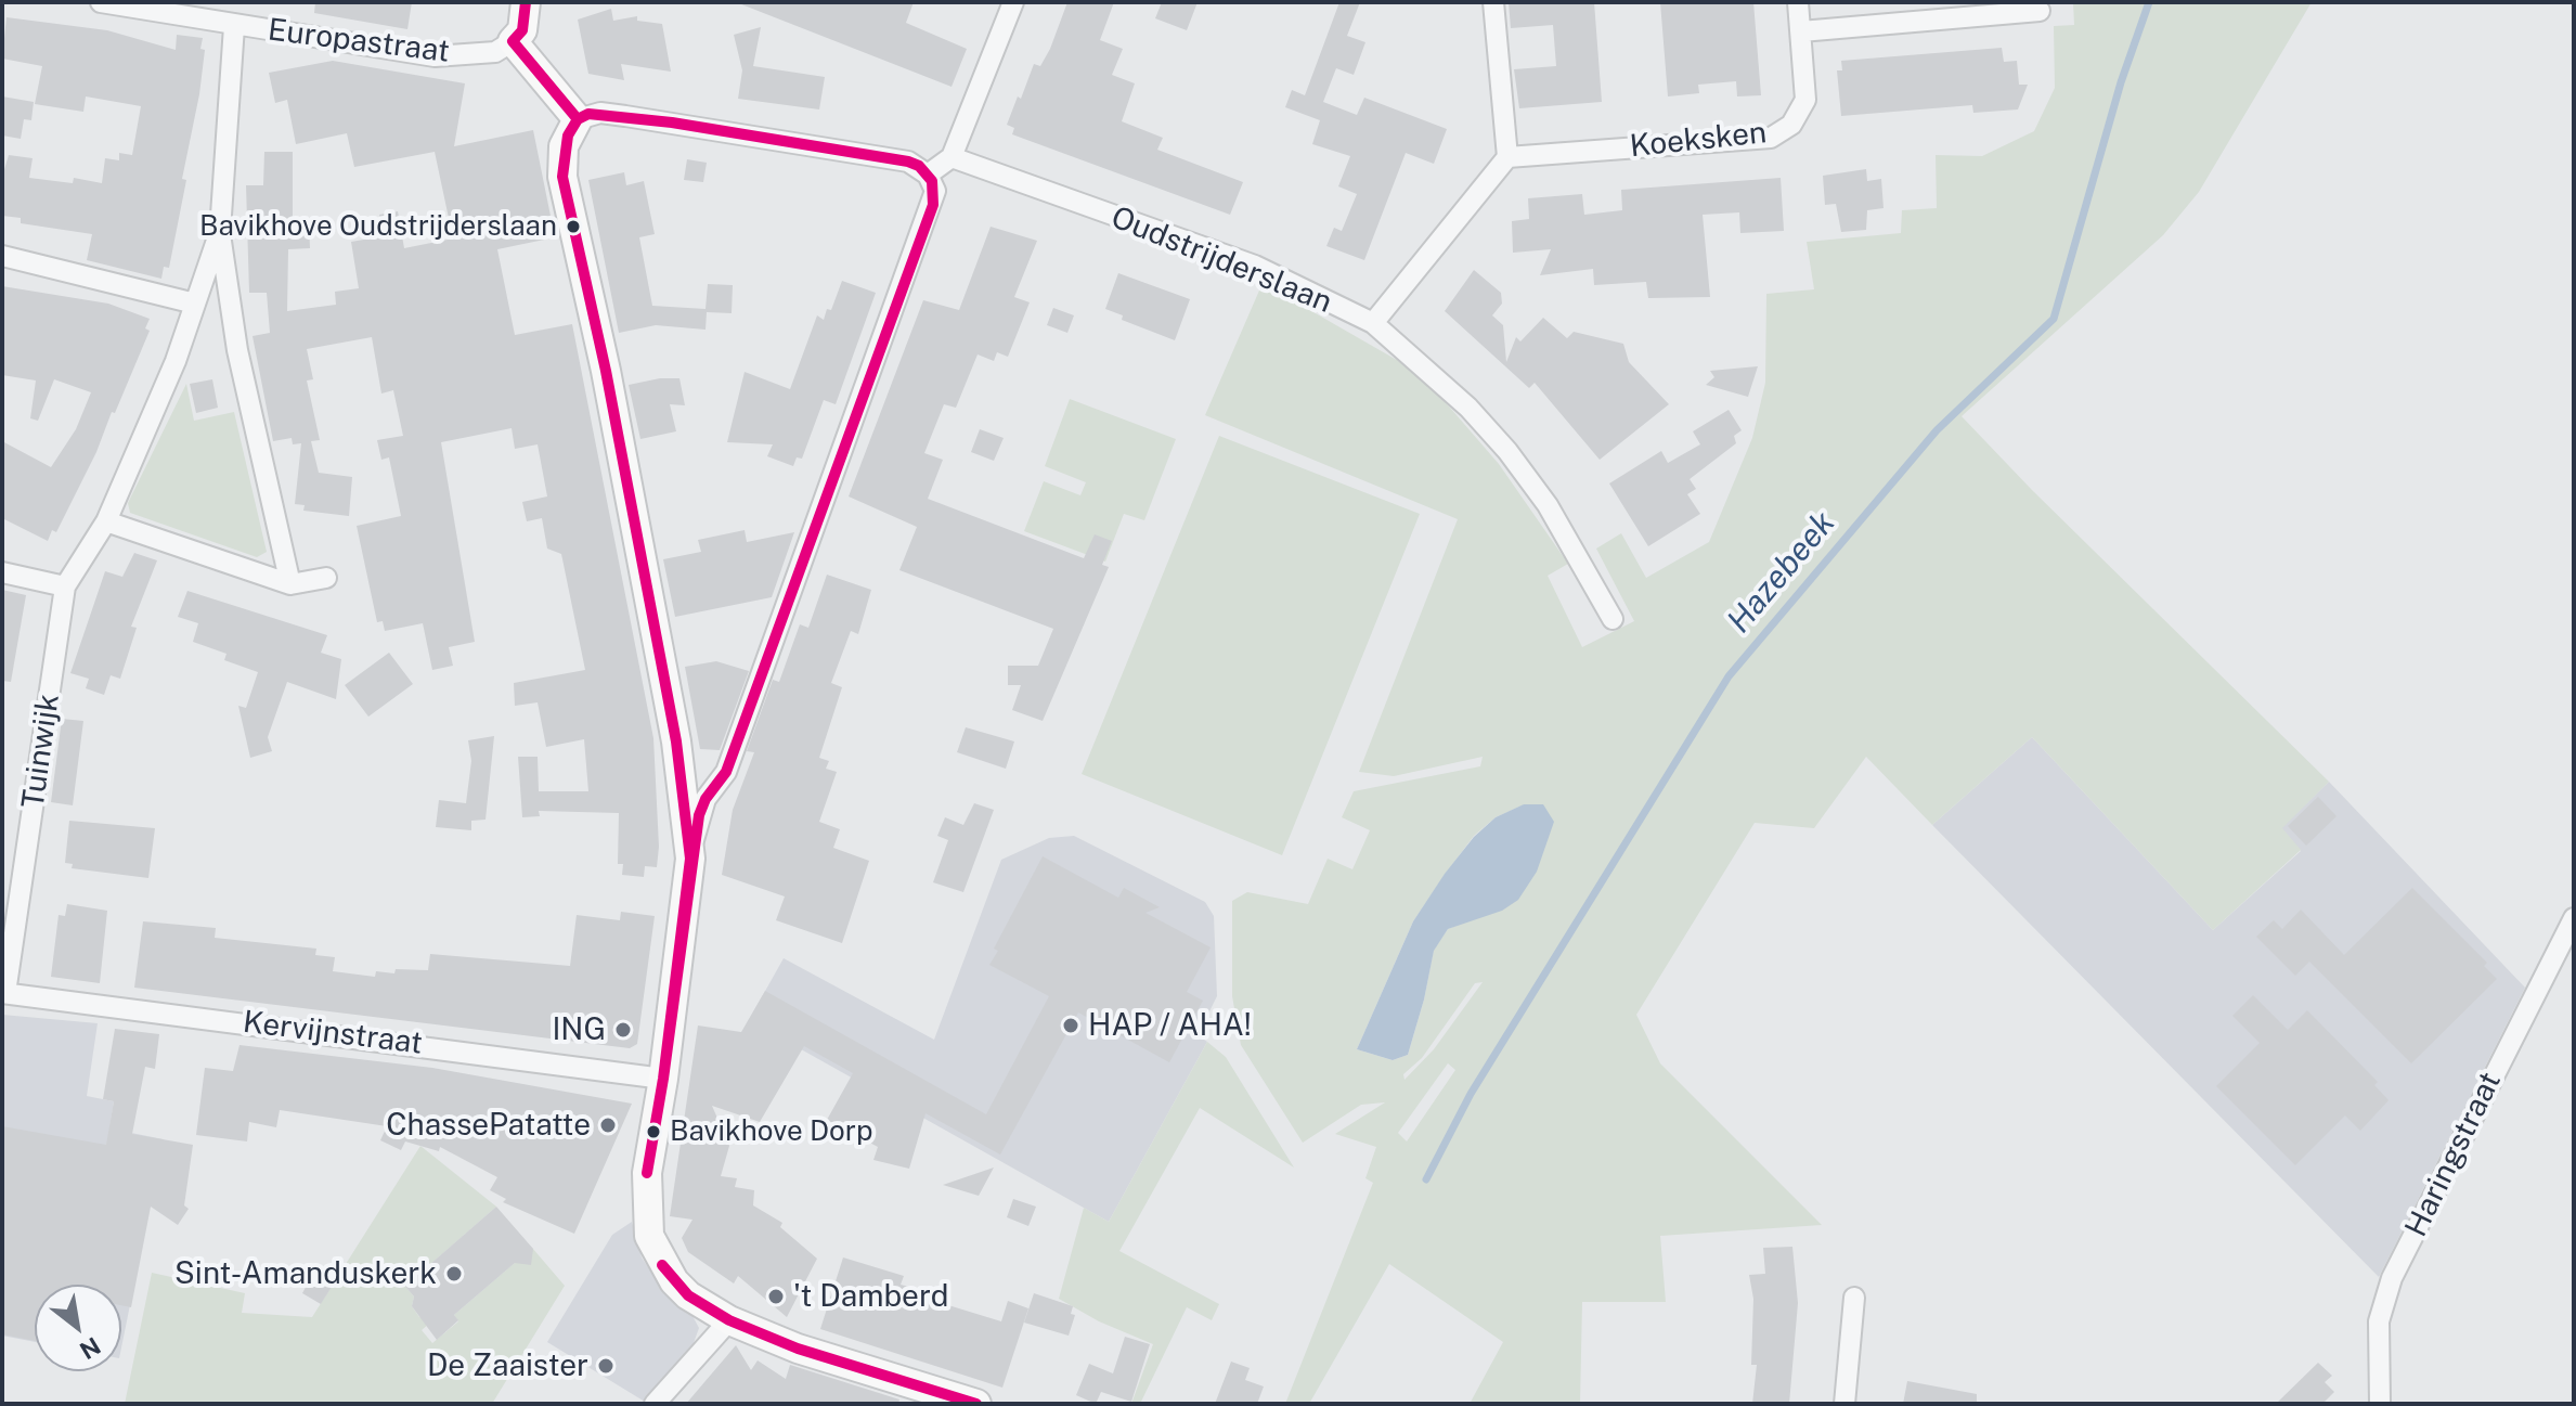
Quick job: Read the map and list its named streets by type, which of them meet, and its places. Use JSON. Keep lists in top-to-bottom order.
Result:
{
  "streets": {
    "street": [
      "Europastraat",
      "Koeksken",
      "Oudstrijderslaan",
      "Tuinwijk",
      "Kervijnstraat",
      "Haringstraat"
    ]
  },
  "crossings": [
    ["Europastraat", "Tuinwijk"],
    ["Tuinwijk", "Kervijnstraat"]
  ],
  "water": ["Hazebeek"],
  "places": [
    "Bavikhove Oudstrijderslaan",
    "HAP / AHA!",
    "ING",
    "ChassePatatte",
    "Bavikhove Dorp",
    "Sint-Amanduskerk",
    "'t Damberd",
    "De Zaaister"
  ],
  "north": "bottom right"
}
